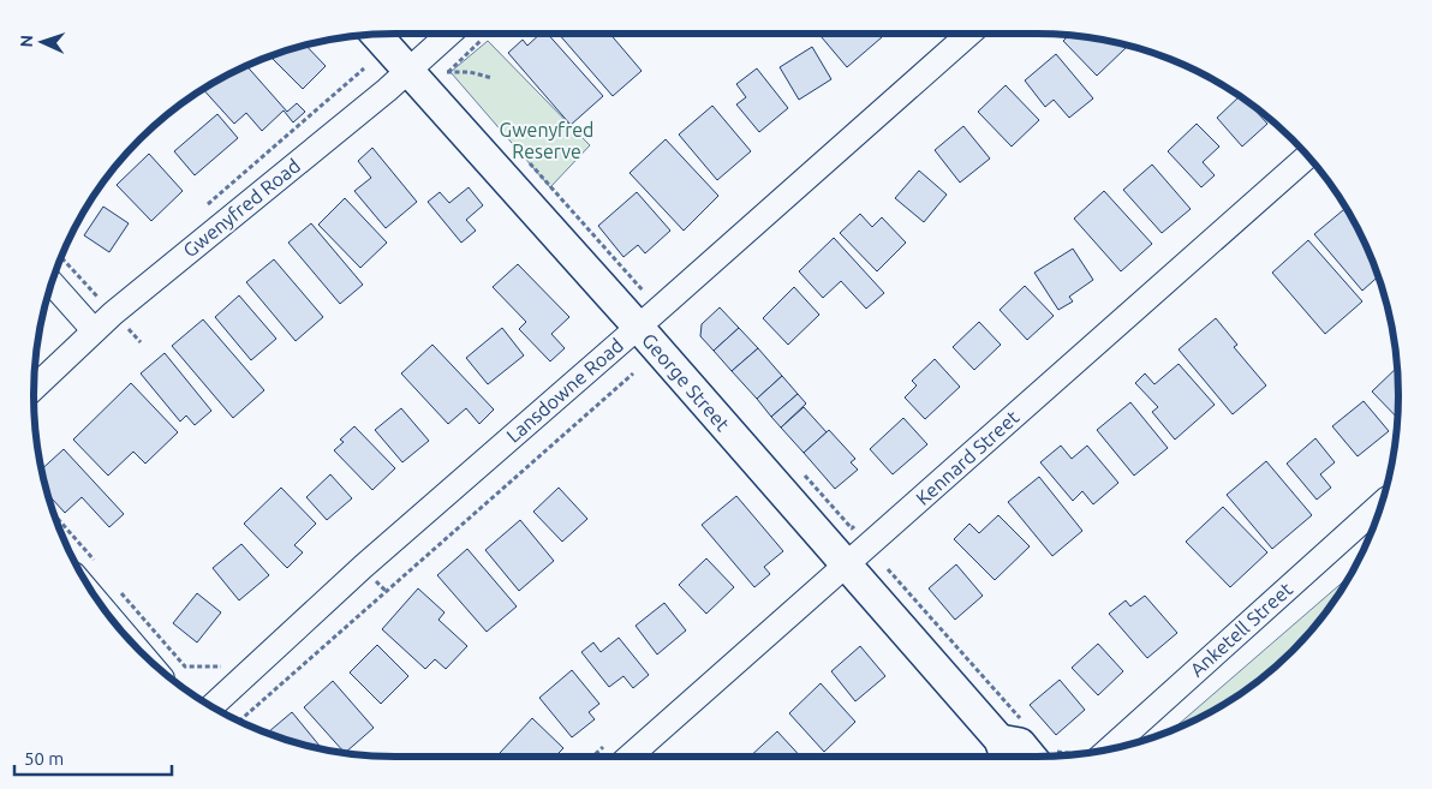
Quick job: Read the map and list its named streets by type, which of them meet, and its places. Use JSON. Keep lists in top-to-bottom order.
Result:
{
  "streets": {
    "main road": ["George Street"],
    "street": [
      "Gwenyfred Road",
      "Lansdowne Road",
      "Kennard Street",
      "Anketell Street"
    ]
  },
  "crossings": [
    ["Gwenyfred Road", "George Street"],
    ["George Street", "Lansdowne Road"],
    ["George Street", "Kennard Street"]
  ],
  "parks": ["Gwenyfred Reserve"],
  "scale_bar": "50 m",
  "north": "left"
}
